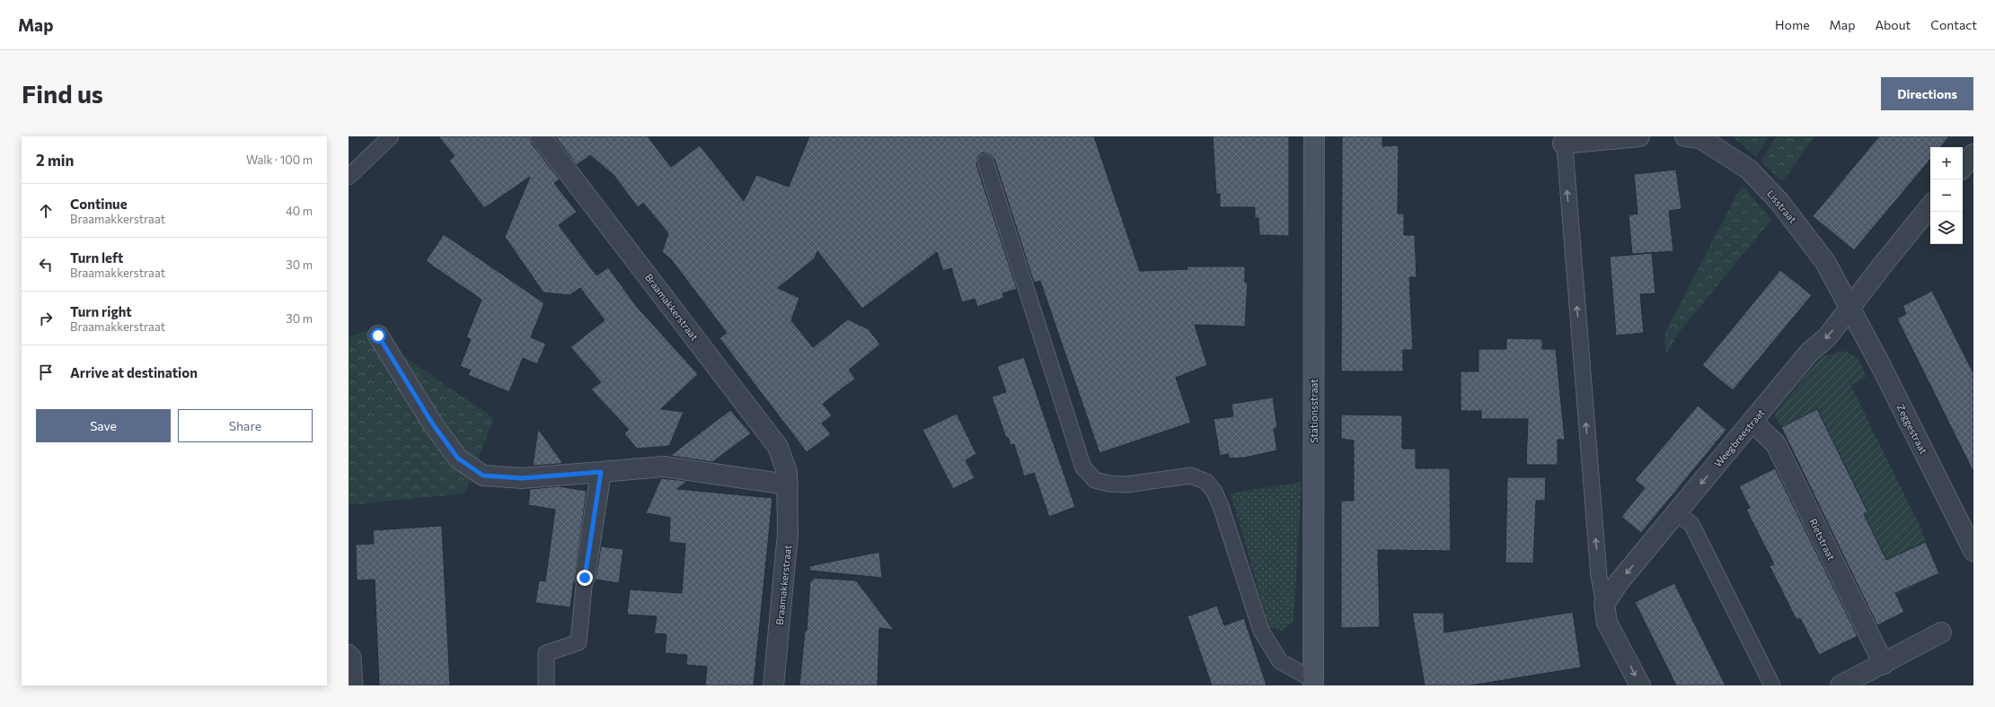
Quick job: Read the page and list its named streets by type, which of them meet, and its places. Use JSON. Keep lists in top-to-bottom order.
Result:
{
  "streets": {
    "street": [
      "Lisstraat",
      "Braamakkerstraat",
      "Stationsstraat",
      "Zeggestraat",
      "Weegbreestraat",
      "Rietstraat"
    ]
  },
  "crossings": [
    ["Lisstraat", "Zeggestraat"],
    ["Lisstraat", "Weegbreestraat"],
    ["Zeggestraat", "Weegbreestraat"],
    ["Weegbreestraat", "Rietstraat"]
  ],
  "one_way": ["Weegbreestraat"],
  "page": {
    "header": "Map",
    "nav": [
      "Home",
      "Map",
      "About",
      "Contact"
    ],
    "buttons": [
      "Directions",
      ["Save", "Share"]
    ],
    "title": "Find us",
    "heading": ["2 min", "Walk · 100 m"],
    "map_buttons": ["+", "−"],
    "list": [
      ["Continue", "Braamakkerstraat", "40 m"],
      ["Turn left", "Braamakkerstraat", "30 m"],
      ["Turn right", "Braamakkerstraat", "30 m"],
      "Arrive at destination"
    ]
  }
}
